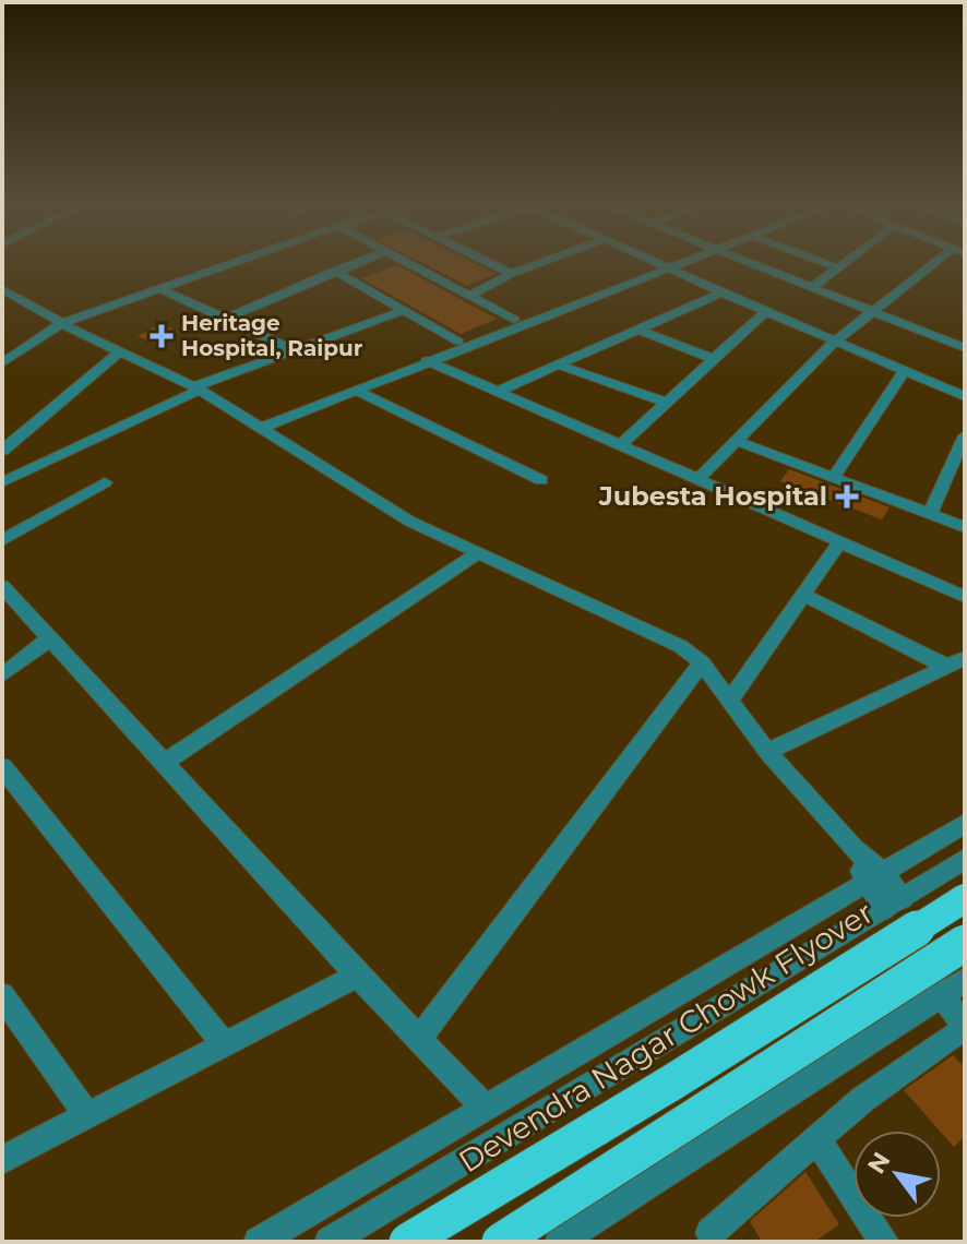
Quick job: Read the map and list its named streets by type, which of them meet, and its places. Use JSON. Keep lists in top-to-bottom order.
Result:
{
  "streets": {
    "highway": ["Devendra Nagar Chowk Flyover"]
  },
  "places": {
    "health": ["Heritage Hospital, Raipur", "Jubesta Hospital"]
  },
  "north": "top left"
}
